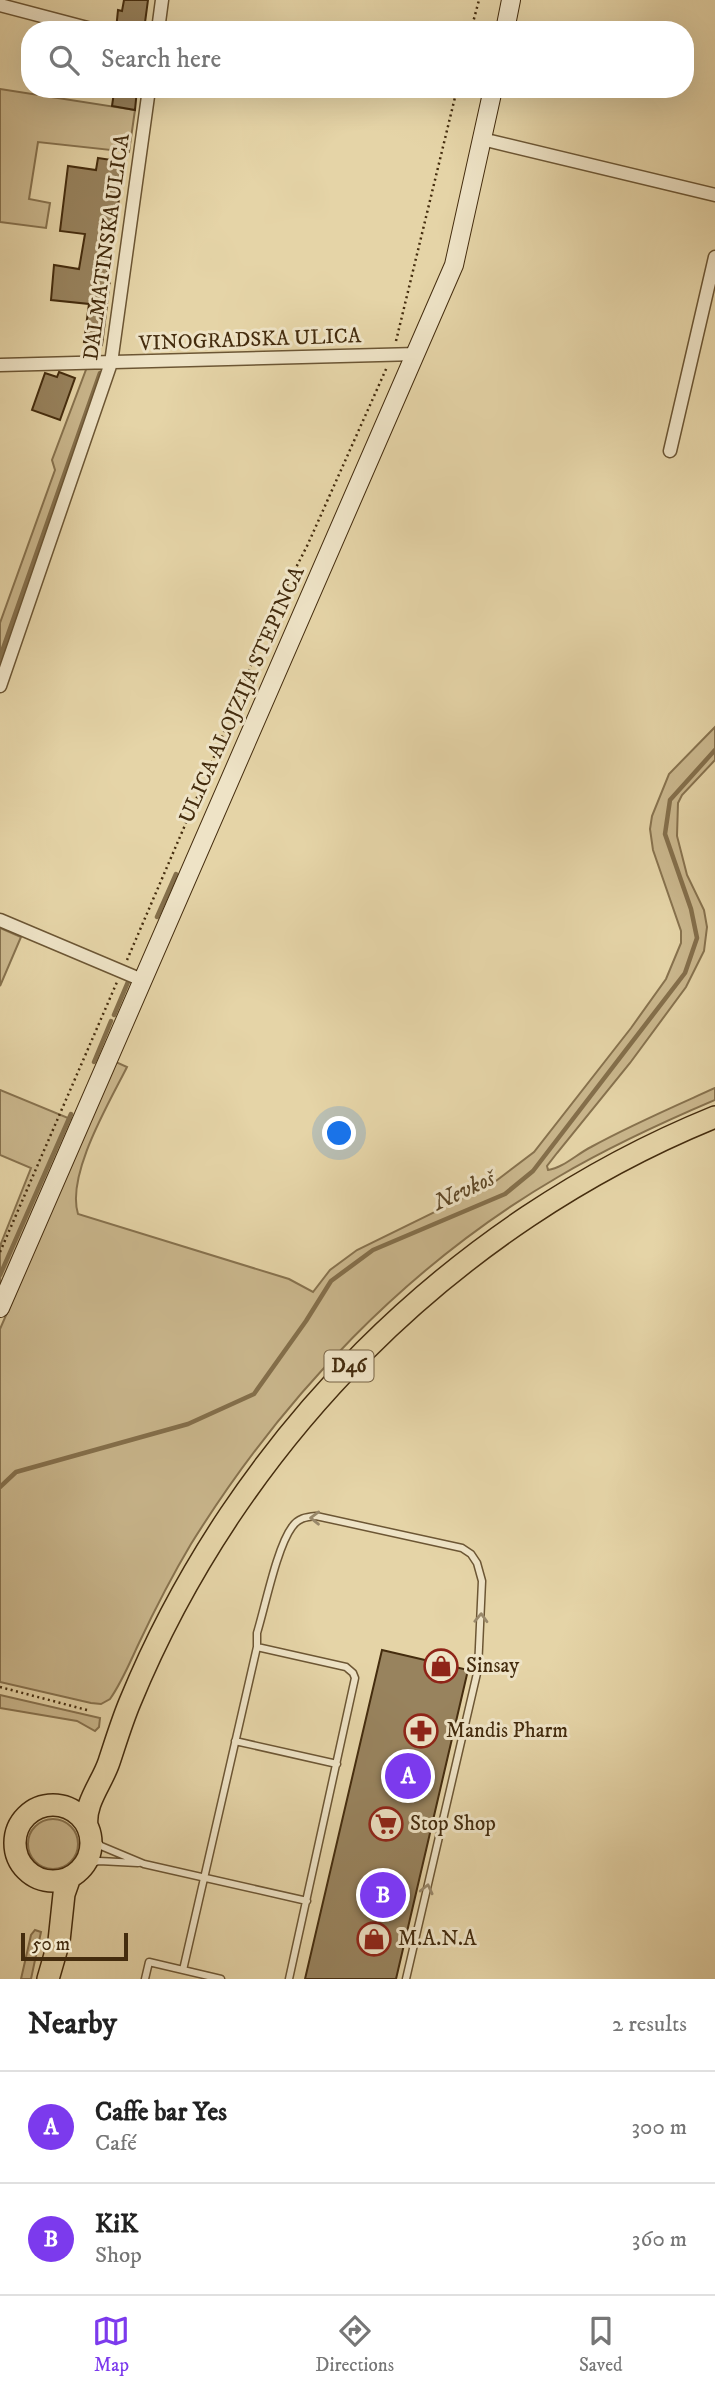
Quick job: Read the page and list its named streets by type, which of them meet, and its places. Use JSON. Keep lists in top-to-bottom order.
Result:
{
  "streets": {
    "main road": ["ULICA ALOJZIJA STEPINCA", "D46"],
    "street": ["DALMATINSKA ULICA", "VINOGRADSKA ULICA"]
  },
  "crossings": [
    ["DALMATINSKA ULICA", "VINOGRADSKA ULICA"],
    ["VINOGRADSKA ULICA", "ULICA ALOJZIJA STEPINCA"]
  ],
  "water": ["Nevkoš"],
  "places": {
    "shop": ["Sinsay", "M.A.N.A"],
    "pharmacy": ["Mandis Pharm"],
    "supermarket": ["Stop Shop"]
  },
  "scale_bar": "50 m",
  "page": {
    "search": "Search here",
    "pins": ["A", "B"],
    "scale": "50 m",
    "heading": ["Nearby", "2 results"],
    "list": [
      {
        "mark": "A",
        "name": "Caffe bar Yes",
        "note": "Café",
        "value": "300 m"
      },
      {
        "mark": "B",
        "name": "KiK",
        "note": "Shop",
        "value": "360 m"
      }
    ],
    "nav": ["Map", "Directions", "Saved"]
  }
}
